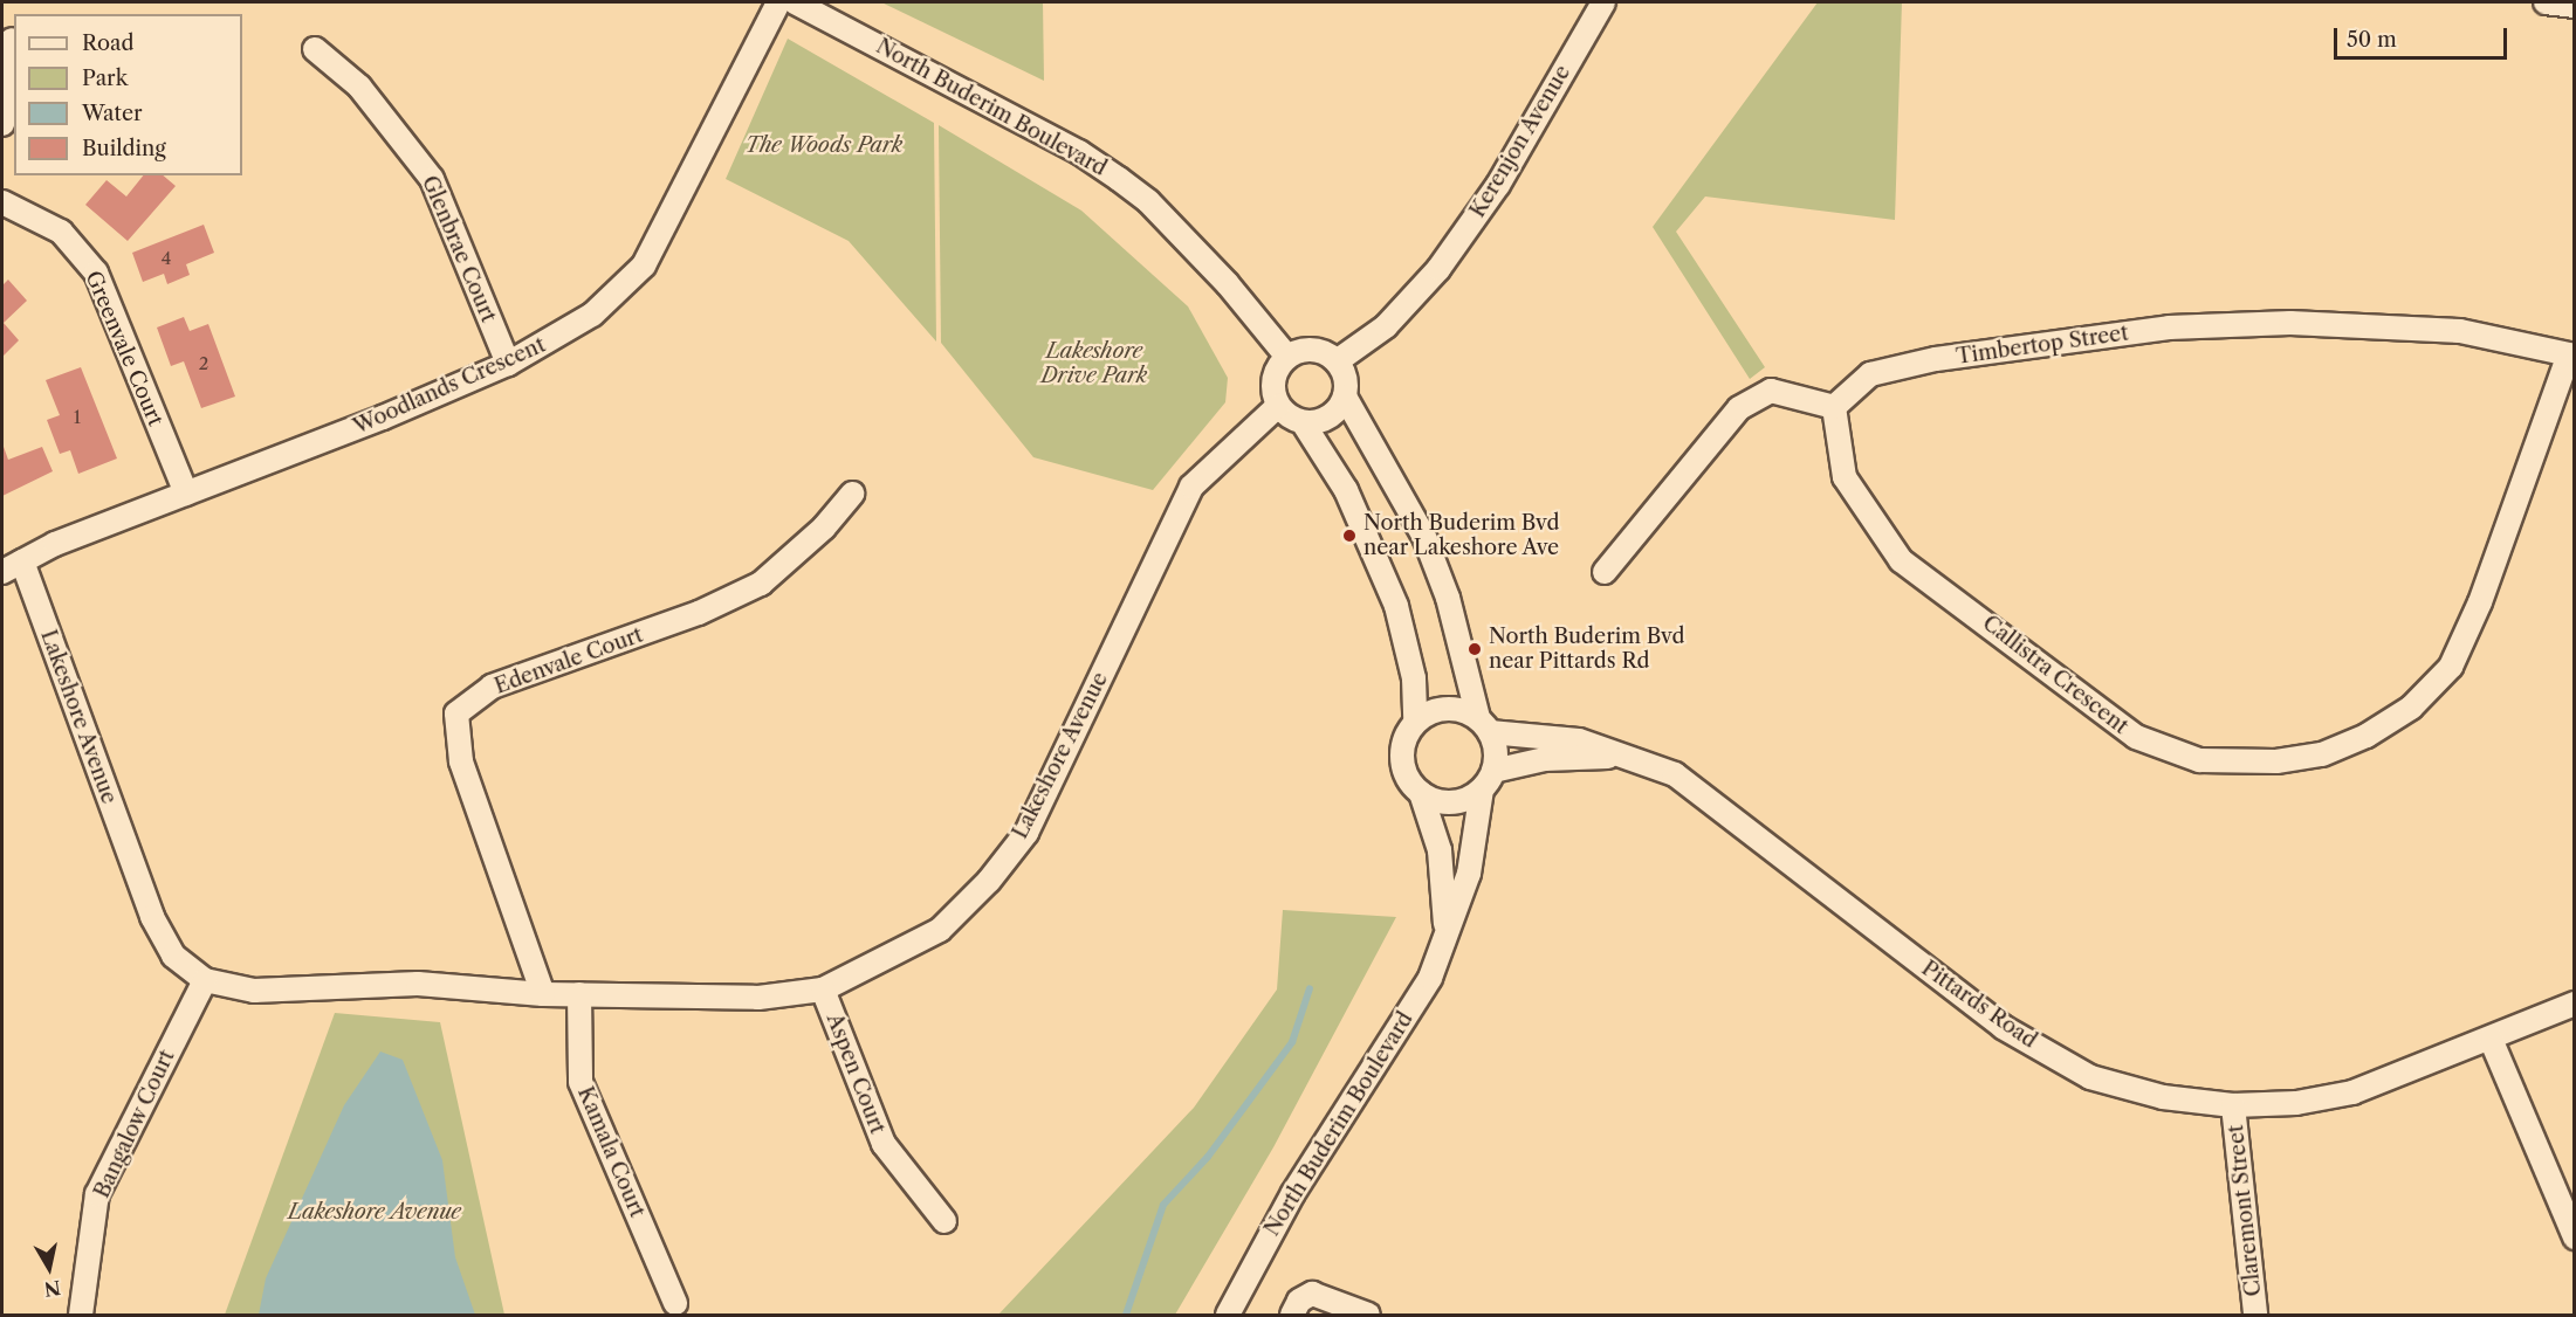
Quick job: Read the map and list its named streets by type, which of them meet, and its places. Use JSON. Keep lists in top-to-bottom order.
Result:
{
  "streets": {
    "street": [
      "North Buderim Boulevard",
      "Kerenjon Avenue",
      "Glenbrae Court",
      "Timbertop Street",
      "Greenvale Court",
      "Woodlands Crescent",
      "Edenvale Court",
      "Callistra Crescent",
      "Lakeshore Avenue",
      "Pittards Road",
      "Aspen Court",
      "Bangalow Court",
      "Kamala Court",
      "Claremont Street"
    ]
  },
  "crossings": [
    ["North Buderim Boulevard", "Kerenjon Avenue"],
    ["North Buderim Boulevard", "Lakeshore Avenue"],
    ["North Buderim Boulevard", "Pittards Road"],
    ["Kerenjon Avenue", "Lakeshore Avenue"],
    ["Glenbrae Court", "Woodlands Crescent"],
    ["Timbertop Street", "Callistra Crescent"],
    ["Greenvale Court", "Woodlands Crescent"],
    ["Woodlands Crescent", "Lakeshore Avenue"],
    ["Edenvale Court", "Lakeshore Avenue"],
    ["Lakeshore Avenue", "Aspen Court"],
    ["Lakeshore Avenue", "Bangalow Court"],
    ["Lakeshore Avenue", "Kamala Court"],
    ["Pittards Road", "Claremont Street"]
  ],
  "parks": ["The Woods Park", "Lakeshore Drive Park", "Lakeshore Avenue"],
  "places": ["North Buderim Bvd near Lakeshore Ave", "North Buderim Bvd near Pittards Rd"],
  "house_numbers": ["4", "2", "1"],
  "legend": [
    "Road",
    "Park",
    "Water",
    "Building"
  ],
  "scale_bar": "50 m",
  "north": "bottom"
}
